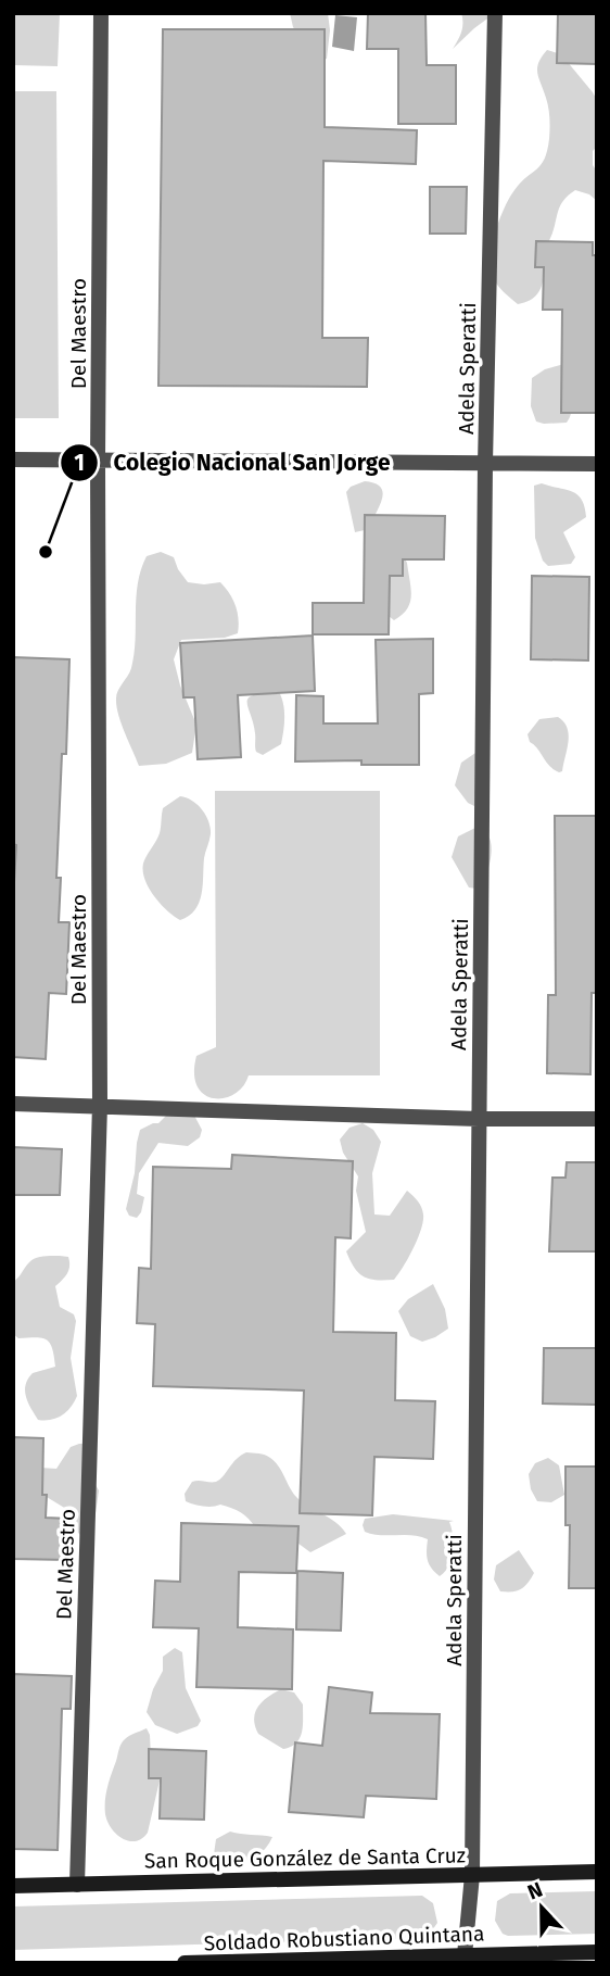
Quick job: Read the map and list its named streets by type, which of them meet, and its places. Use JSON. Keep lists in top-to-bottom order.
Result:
{
  "streets": {
    "street": [
      "Del Maestro",
      "Adela Speratti",
      "San Roque González de Santa Cruz",
      "Soldado Robustiano Quintana"
    ]
  },
  "crossings": [
    ["Del Maestro", "San Roque González de Santa Cruz"],
    ["Adela Speratti", "San Roque González de Santa Cruz"],
    ["Adela Speratti", "Soldado Robustiano Quintana"]
  ],
  "places": ["Colegio Nacional San Jorge"],
  "north": "top"
}
